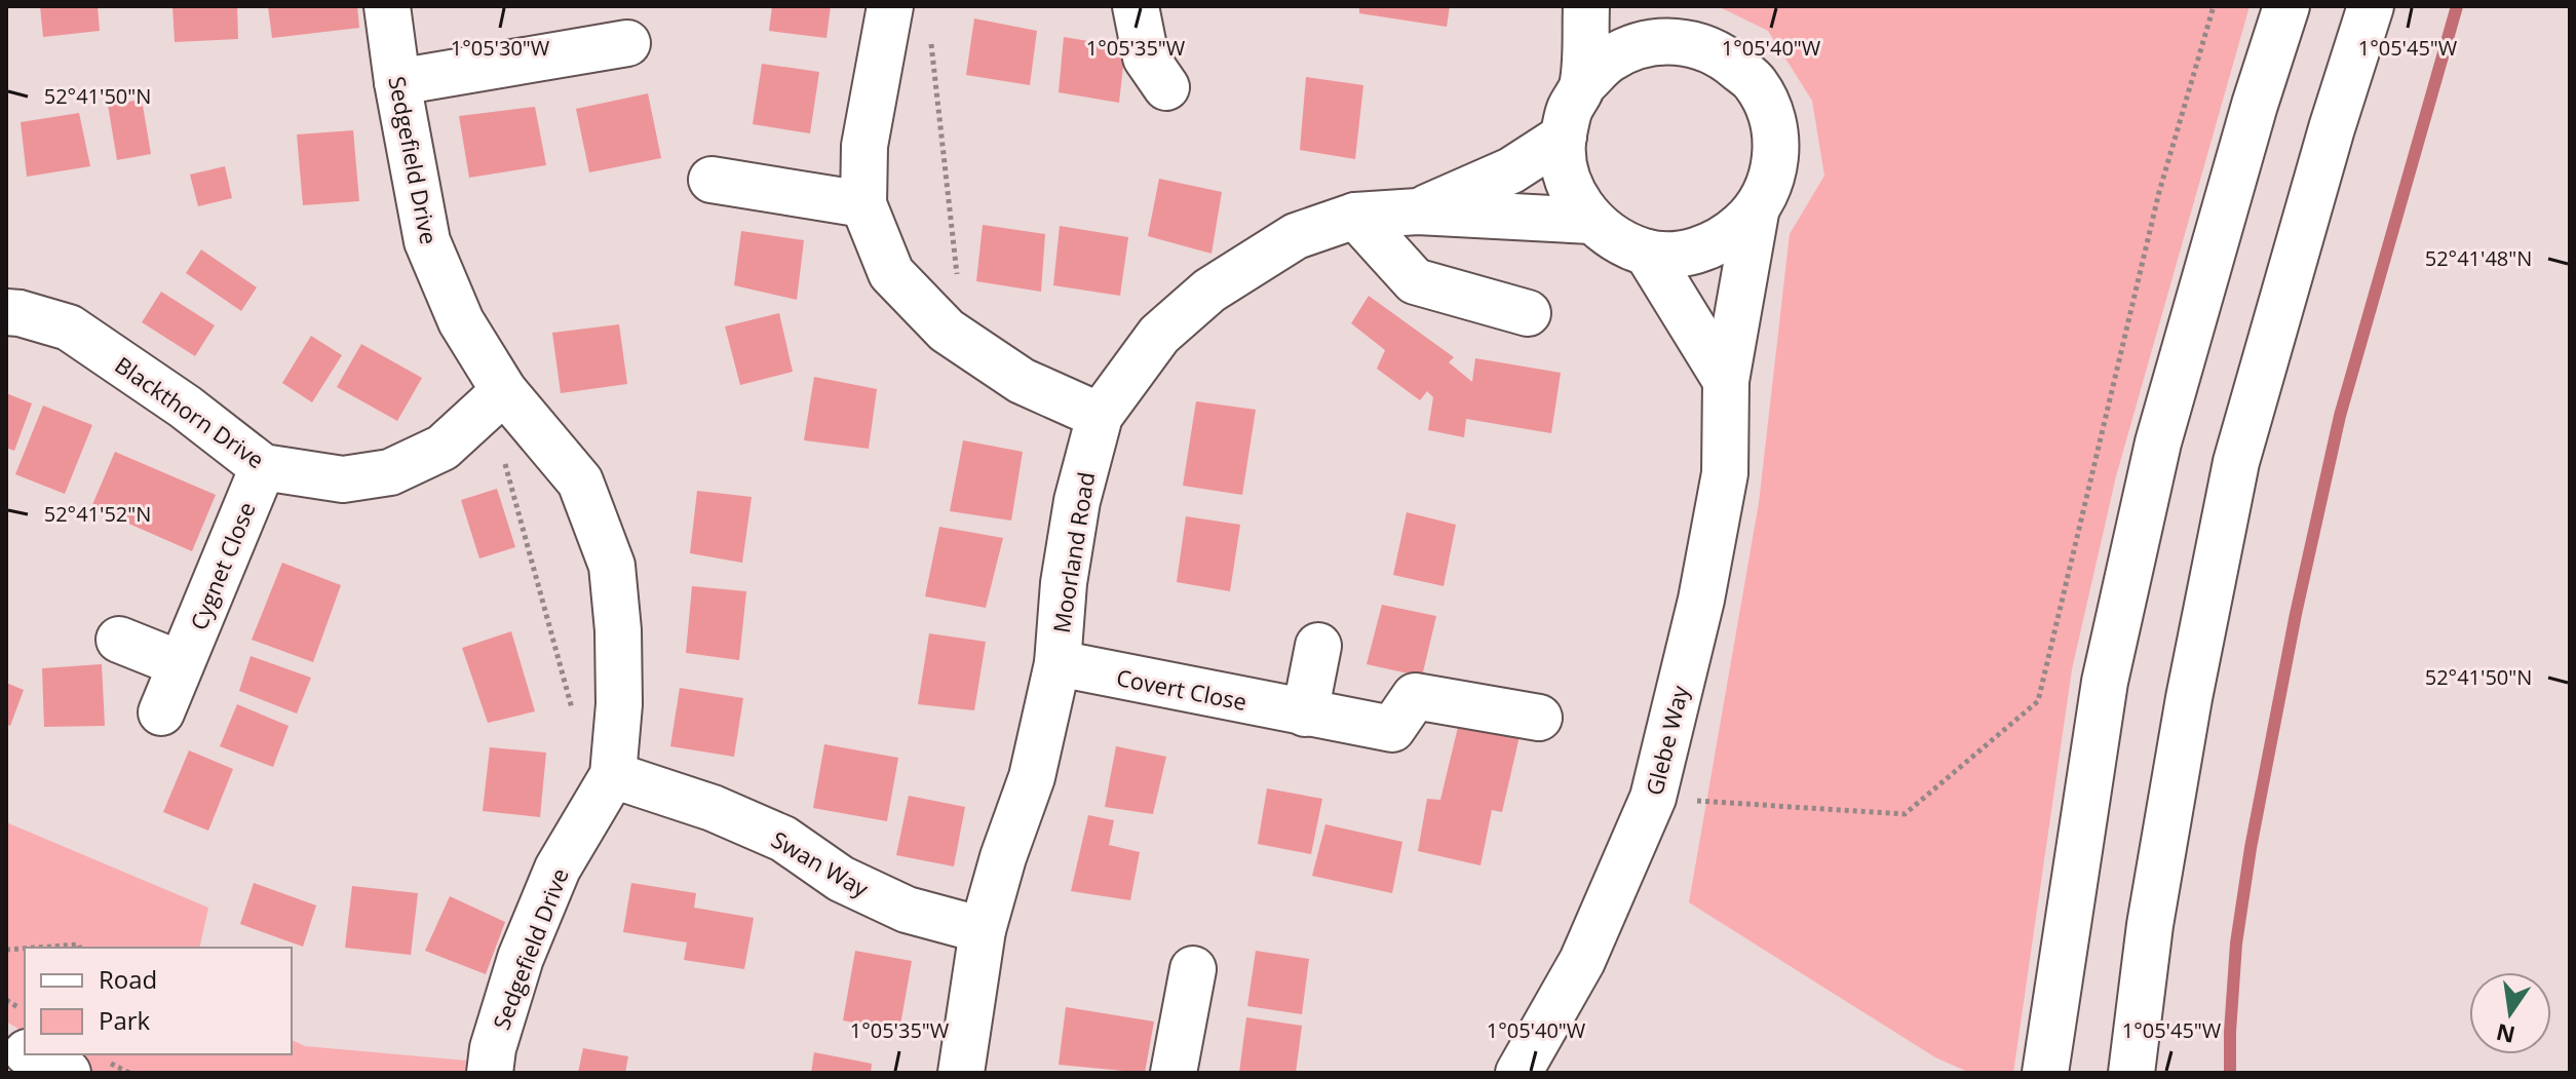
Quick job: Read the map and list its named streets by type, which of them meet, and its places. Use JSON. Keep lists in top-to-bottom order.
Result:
{
  "streets": {
    "main road": [
      "Sedgefield Drive",
      "Blackthorn Drive",
      "Moorland Road",
      "Cygnet Close",
      "Covert Close",
      "Glebe Way",
      "Swan Way"
    ]
  },
  "crossings": [
    ["Sedgefield Drive", "Blackthorn Drive"],
    ["Sedgefield Drive", "Swan Way"],
    ["Blackthorn Drive", "Cygnet Close"],
    ["Moorland Road", "Covert Close"],
    ["Moorland Road", "Glebe Way"],
    ["Moorland Road", "Swan Way"]
  ],
  "legend": ["Road", "Park"],
  "north": "bottom",
  "coordinates": [
    "1°05'35\"W",
    "1°05'40\"W",
    "1°05'45\"W",
    "1°05'30\"W",
    "52°41'50\"N",
    "52°41'48\"N",
    "52°41'52\"N"
  ]
}
